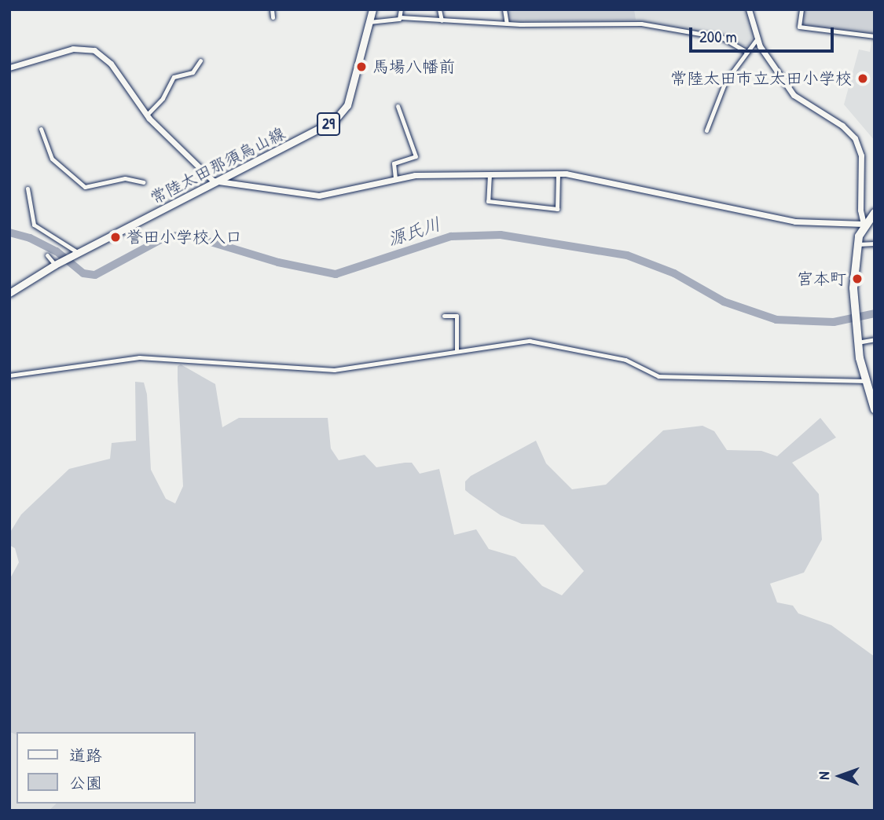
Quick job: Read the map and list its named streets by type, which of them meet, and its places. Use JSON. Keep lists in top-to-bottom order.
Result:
{
  "streets": {
    "main road": ["29", "常陸太田那須烏山線"]
  },
  "water": ["源氏川"],
  "places": [
    "馬場八幡前",
    "常陸太田市立太田小学校",
    "誉田小学校入口",
    "宮本町"
  ],
  "legend": ["道路", "公園"],
  "scale_bar": "200 m",
  "north": "left"
}
